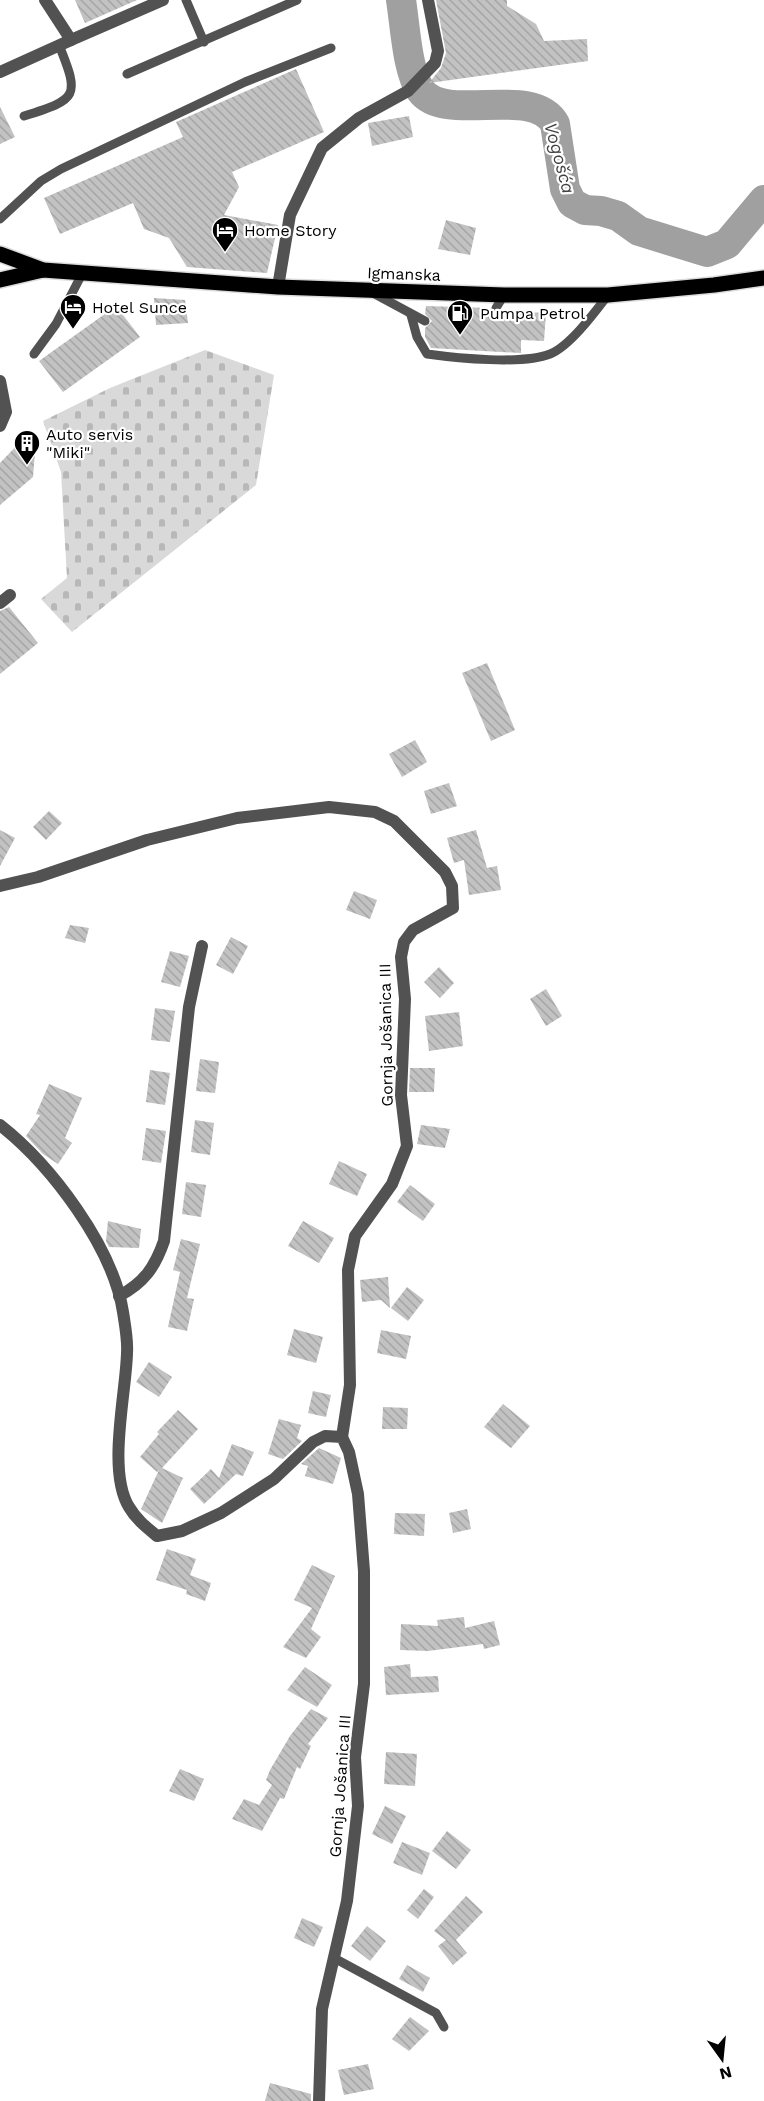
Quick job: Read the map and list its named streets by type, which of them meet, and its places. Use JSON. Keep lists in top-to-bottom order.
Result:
{
  "streets": {
    "main road": ["Igmanska"],
    "street": ["Gornja Jošanica III"]
  },
  "water": ["Vogošća"],
  "places": {
    "hotel": ["Home Story", "Hotel Sunce"],
    "fuel station": ["Pumpa Petrol"],
    "building": ["Auto servis \"Miki\""]
  },
  "north": "bottom"
}
